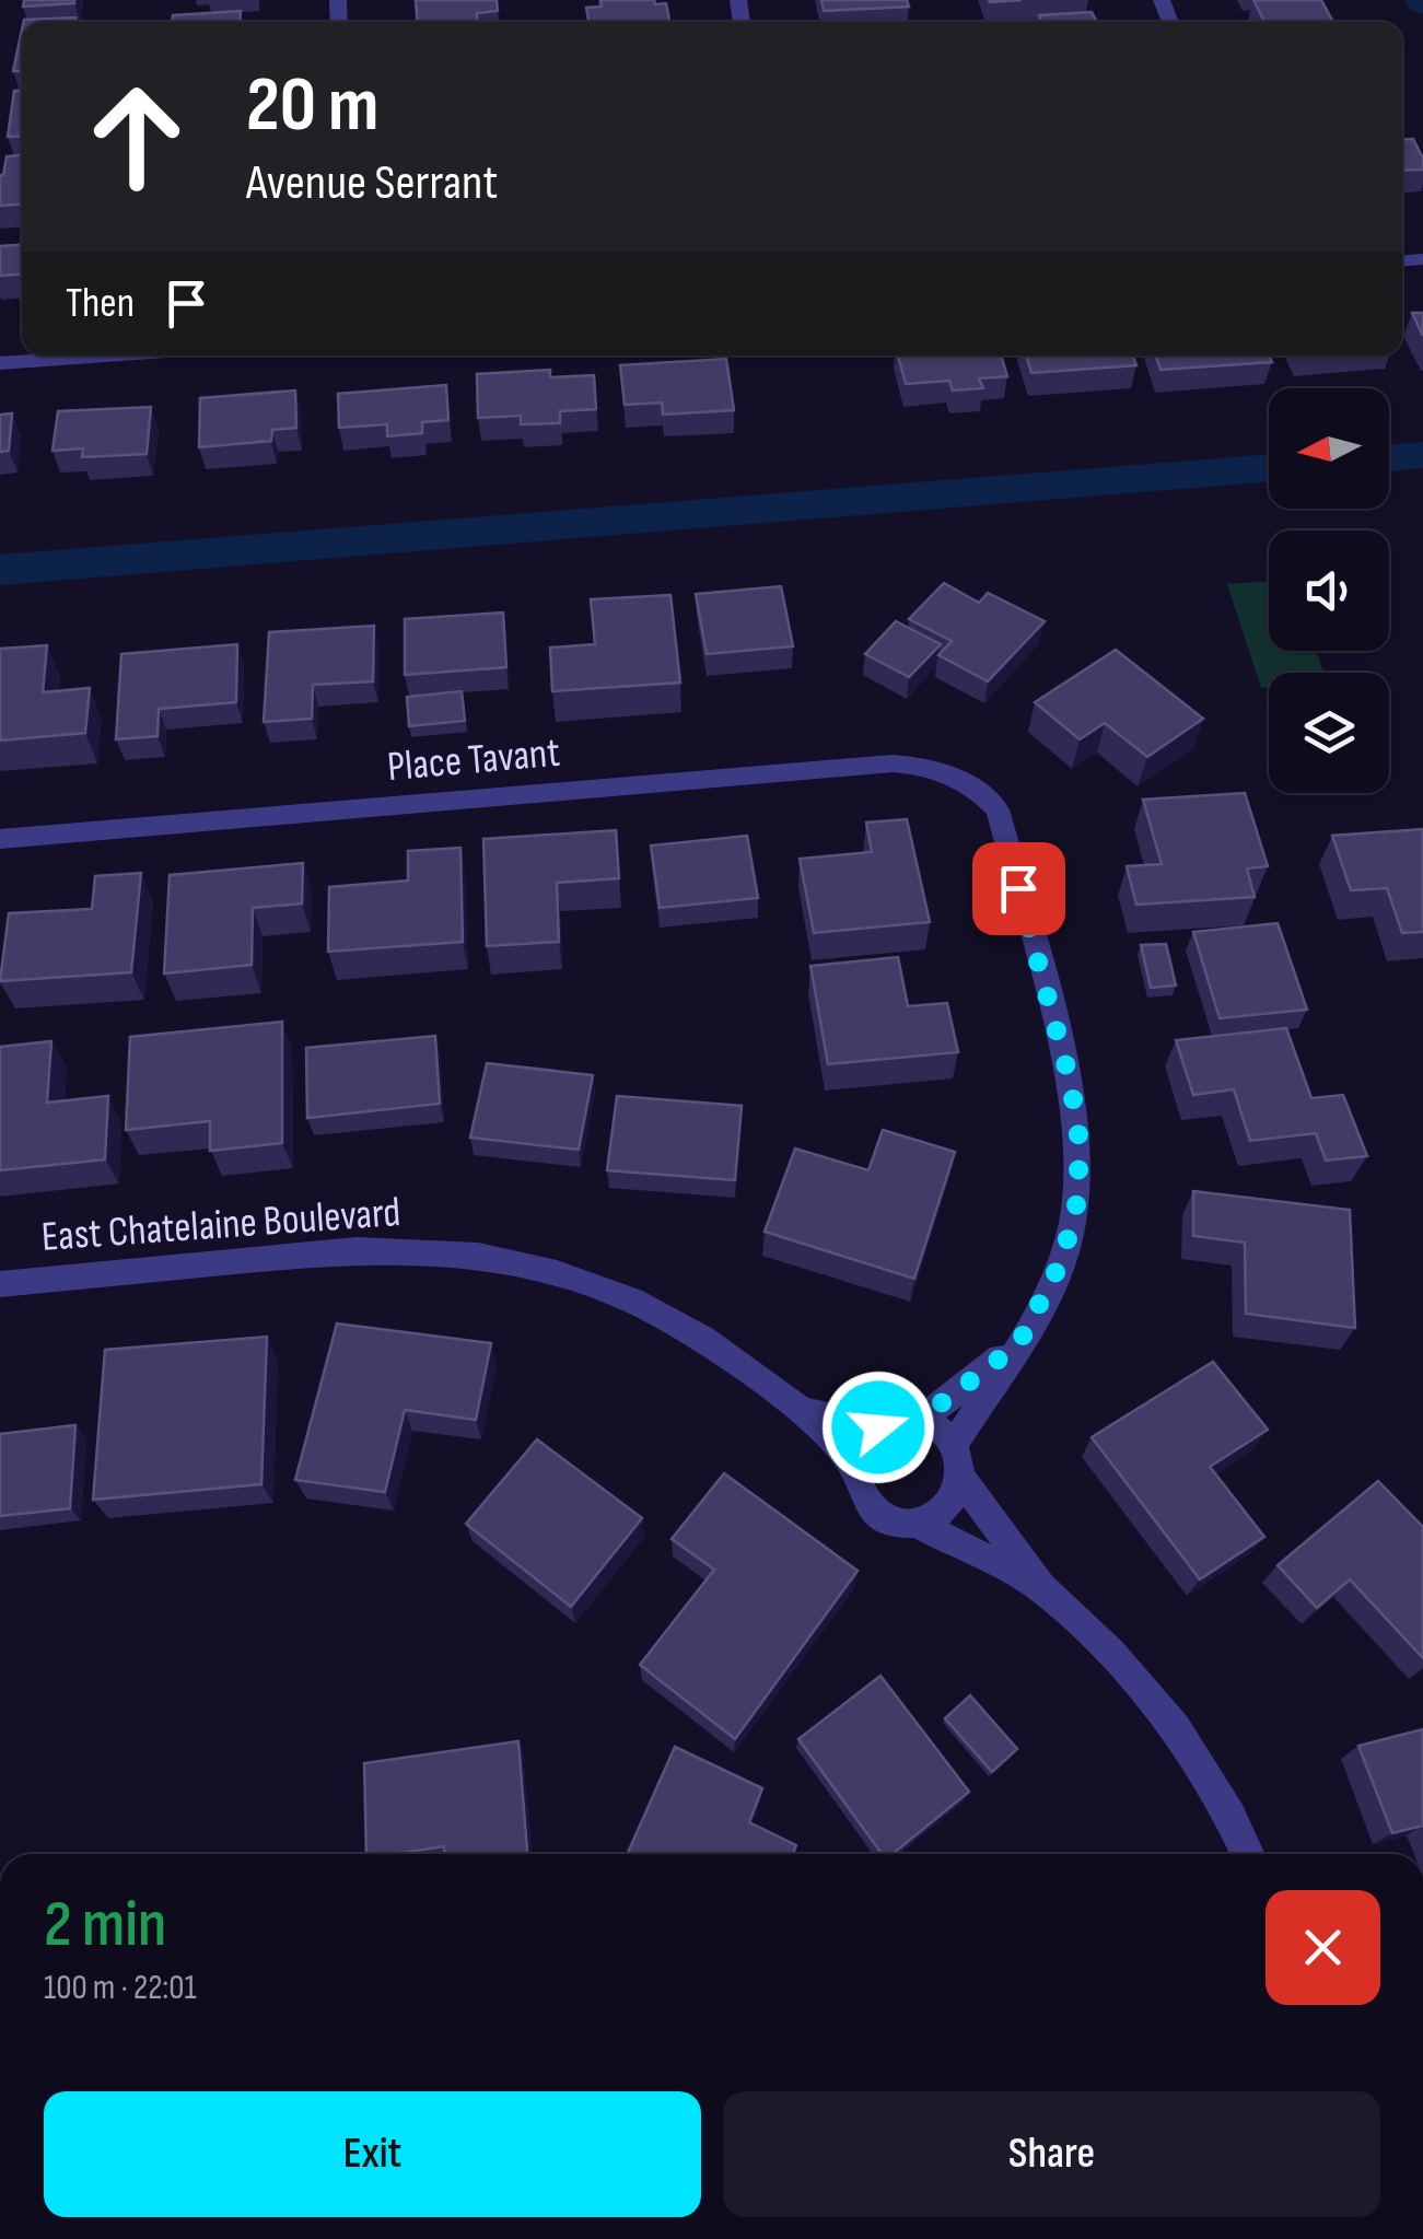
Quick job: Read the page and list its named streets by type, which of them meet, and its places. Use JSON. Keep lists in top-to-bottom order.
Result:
{
  "streets": {
    "street": ["Place Tavant", "East Chatelaine Boulevard"]
  },
  "north": "left",
  "page": {
    "turn": ["20 m", "Avenue Serrant"],
    "then": "Then",
    "heading": ["2 min", "100 m · 22:01"],
    "buttons": ["Exit", "Share"]
  }
}
